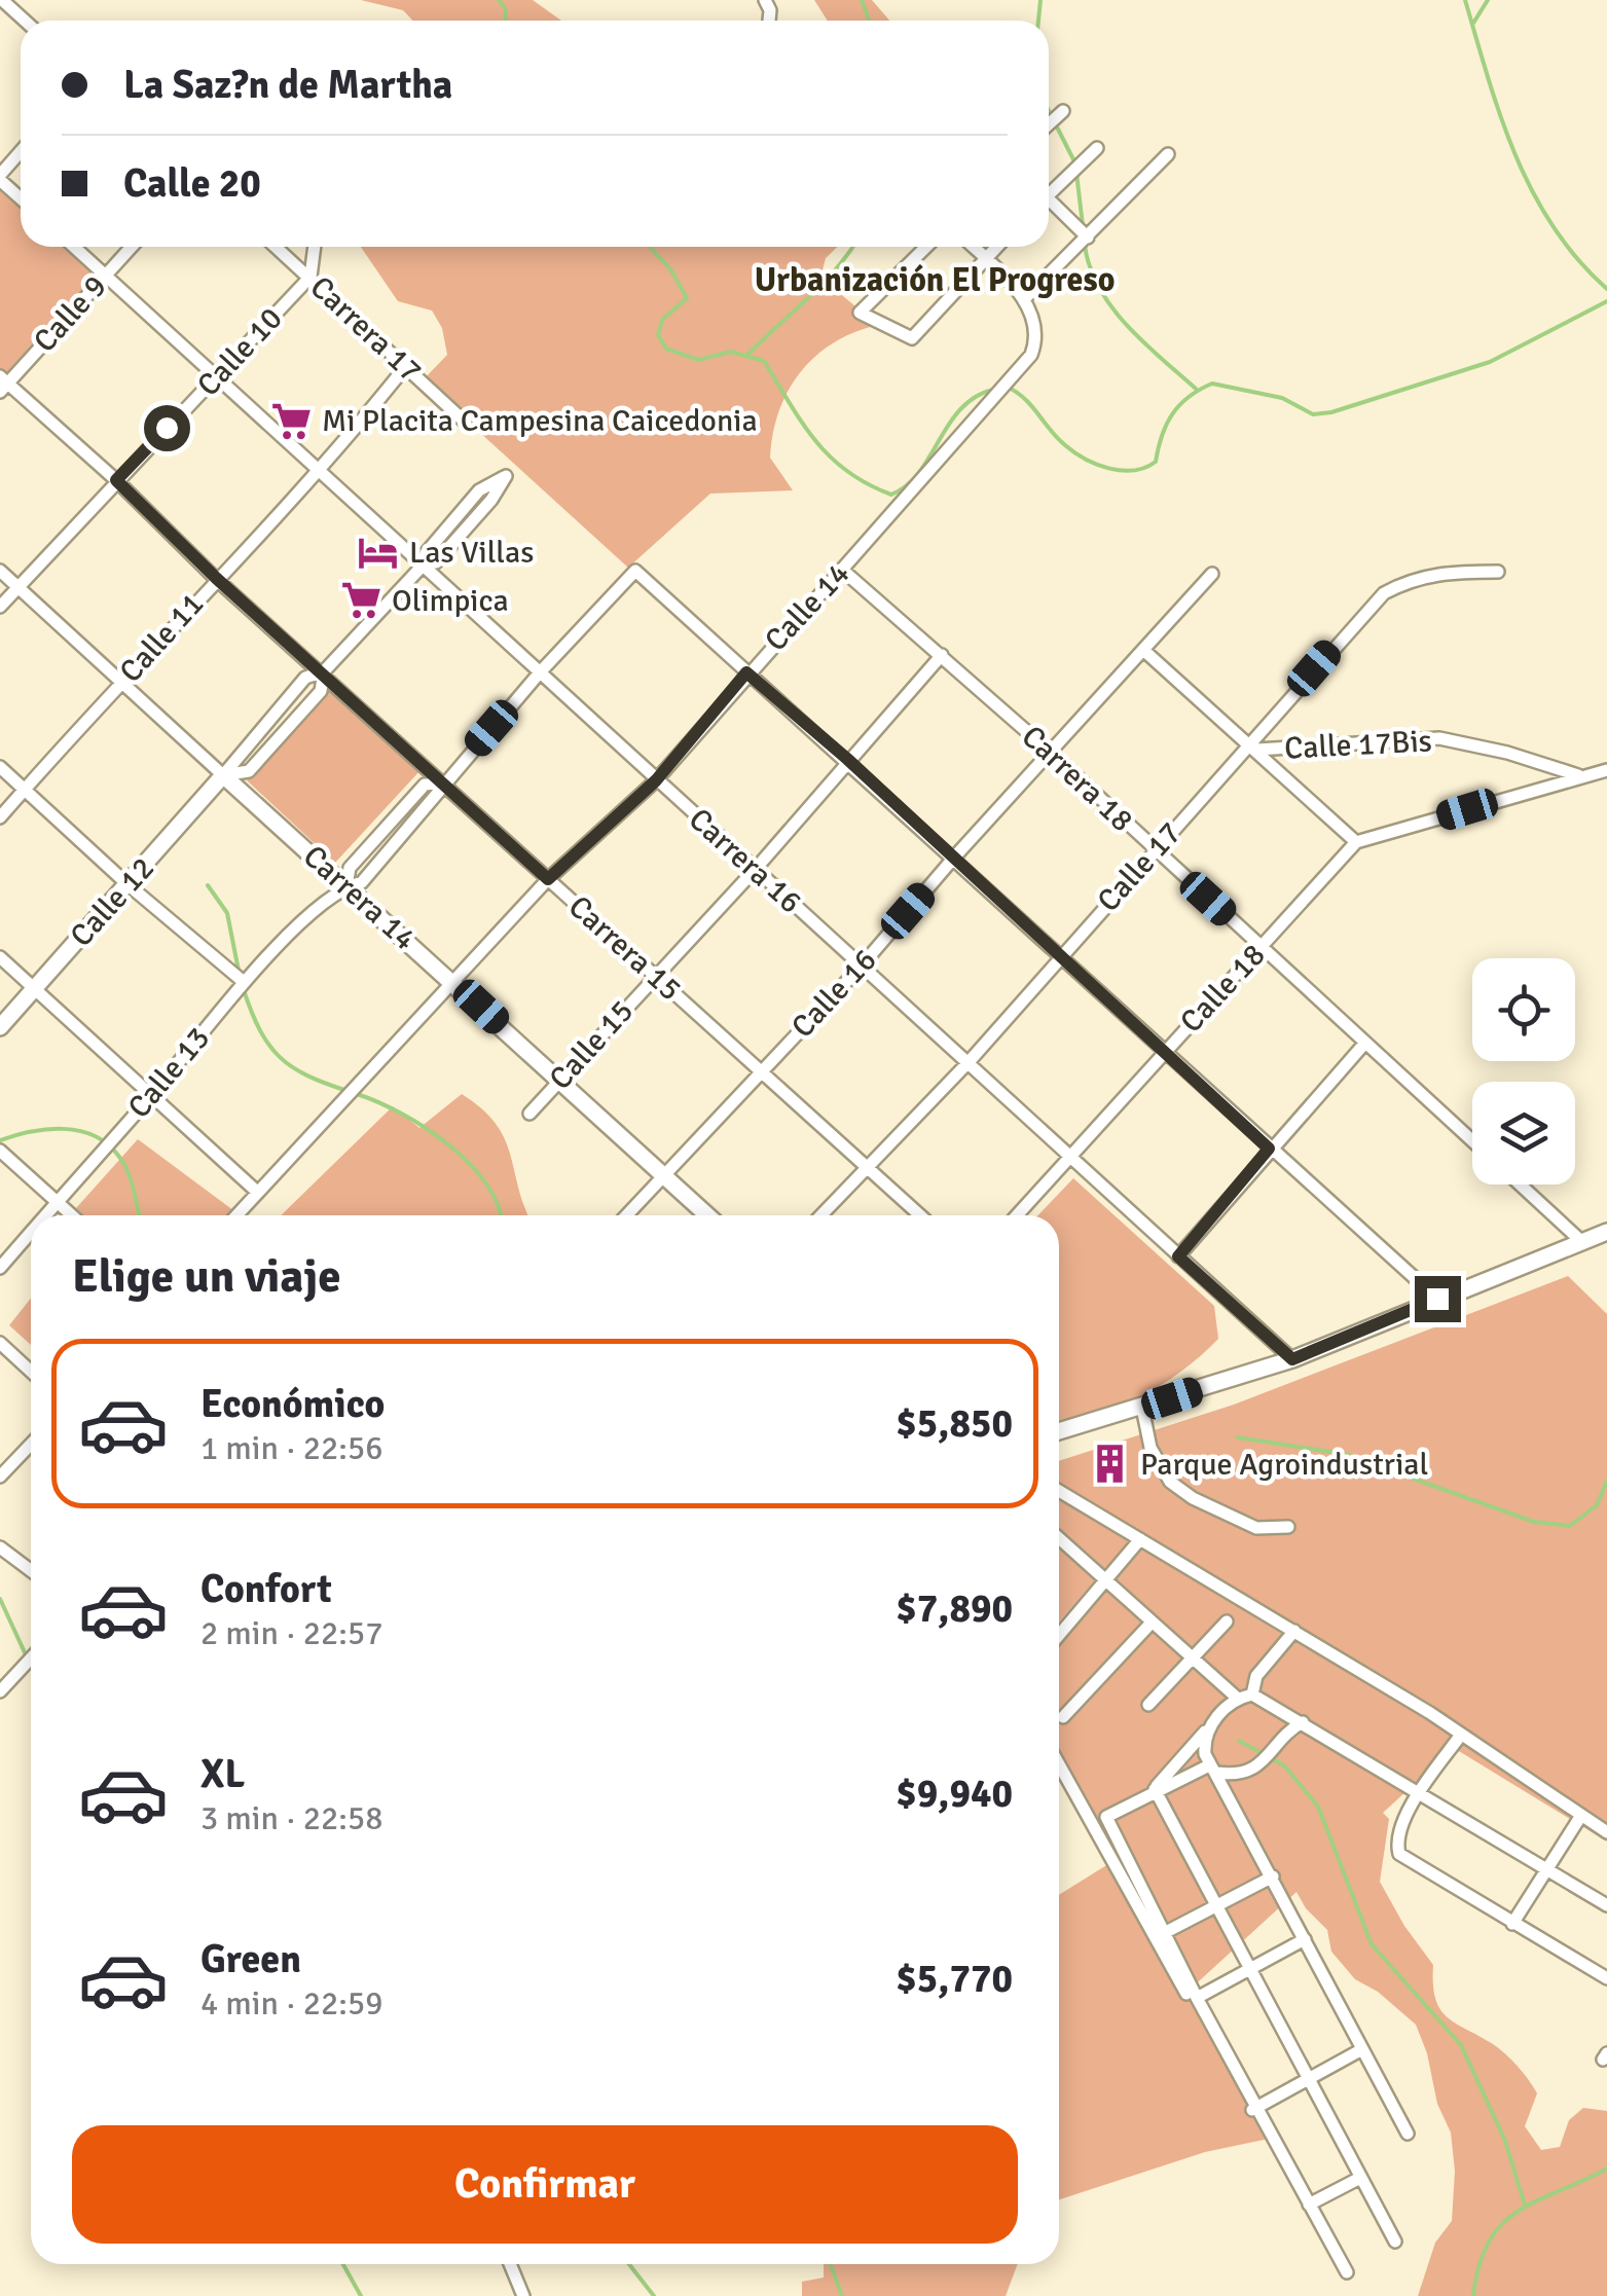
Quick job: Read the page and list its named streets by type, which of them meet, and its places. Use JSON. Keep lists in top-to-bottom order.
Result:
{
  "streets": {
    "main road": ["Carrera 14", "Calle 12"],
    "street": [
      "Calle 9",
      "Carrera 17",
      "Calle 10",
      "Calle 14",
      "Calle 11",
      "Calle 17Bis",
      "Carrera 18",
      "Carrera 16",
      "Calle 17",
      "Carrera 15",
      "Calle 18",
      "Calle 16",
      "Calle 15",
      "Calle 13"
    ]
  },
  "crossings": [
    ["Calle 9", "Carrera 16"],
    ["Calle 9", "Carrera 15"],
    ["Carrera 17", "Calle 10"],
    ["Carrera 17", "Calle 11"],
    ["Calle 10", "Carrera 16"],
    ["Calle 10", "Carrera 14"],
    ["Calle 10", "Carrera 15"],
    ["Calle 14", "Carrera 18"],
    ["Calle 14", "Carrera 16"],
    ["Calle 14", "Carrera 14"],
    ["Calle 14", "Carrera 15"],
    ["Calle 14", "Calle 13"],
    ["Calle 11", "Carrera 16"],
    ["Calle 11", "Carrera 14"],
    ["Calle 11", "Carrera 15"],
    ["Calle 17Bis", "Calle 17"],
    ["Carrera 18", "Calle 17"],
    ["Carrera 18", "Calle 18"],
    ["Carrera 18", "Calle 16"],
    ["Carrera 18", "Calle 15"],
    ["Carrera 16", "Calle 17"],
    ["Carrera 16", "Calle 12"],
    ["Carrera 16", "Calle 18"],
    ["Carrera 16", "Calle 16"],
    ["Carrera 16", "Calle 15"],
    ["Carrera 16", "Calle 13"],
    ["Calle 17", "Carrera 15"],
    ["Carrera 14", "Calle 12"],
    ["Carrera 14", "Calle 16"],
    ["Carrera 14", "Calle 15"],
    ["Carrera 14", "Calle 13"],
    ["Calle 12", "Carrera 15"],
    ["Carrera 15", "Calle 16"],
    ["Carrera 15", "Calle 15"],
    ["Carrera 15", "Calle 13"]
  ],
  "districts": ["Urbanización El Progreso"],
  "places": {
    "supermarket": ["Mi Placita Campesina Caicedonia", "Olimpica"],
    "hotel": ["Las Villas"],
    "building": ["Parque Agroindustrial"]
  },
  "page": {
    "banner": ["La Saz?n de Martha", "Calle 20"],
    "heading": "Elige un viaje",
    "list": [
      {
        "name": "Económico",
        "note": "1 min · 22:56",
        "value": "$5,850"
      },
      {
        "name": "Confort",
        "note": "2 min · 22:57",
        "value": "$7,890"
      },
      {
        "name": "XL",
        "note": "3 min · 22:58",
        "value": "$9,940"
      },
      {
        "name": "Green",
        "note": "4 min · 22:59",
        "value": "$5,770"
      }
    ],
    "buttons": "Confirmar"
  }
}
